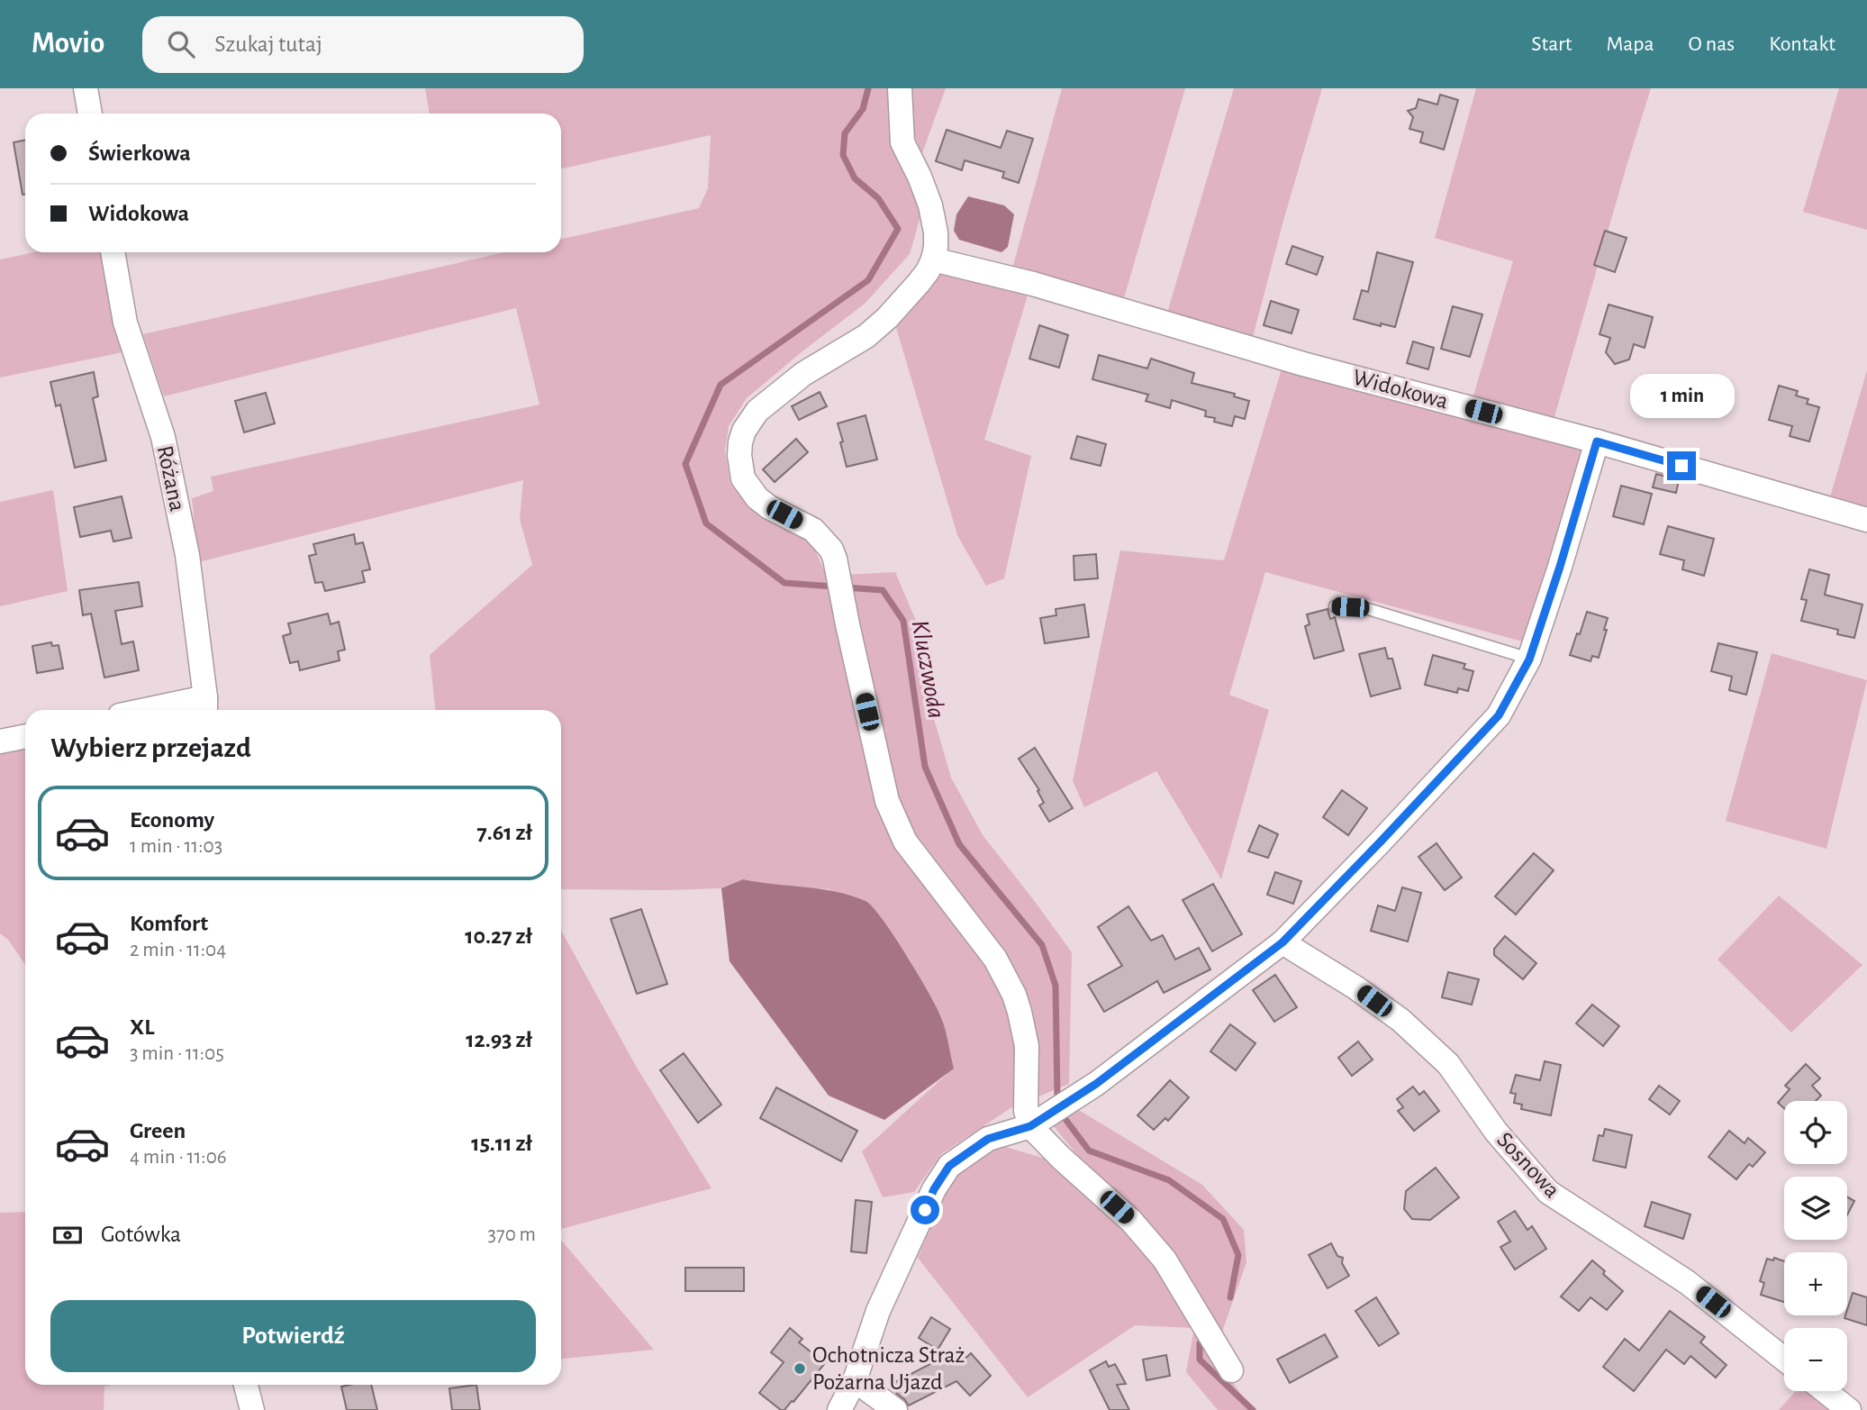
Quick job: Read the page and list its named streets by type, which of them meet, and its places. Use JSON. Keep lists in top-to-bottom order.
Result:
{
  "streets": {
    "street": ["Widokowa", "Różana", "Sosnowa"]
  },
  "water": ["Kluczwoda"],
  "places": ["Ochotnicza Straż Pożarna Ujazd"],
  "page": {
    "header": "Movio",
    "search": "Szukaj tutaj",
    "nav": [
      "Start",
      "Mapa",
      "O nas",
      "Kontakt"
    ],
    "banner": ["Świerkowa", "Widokowa"],
    "bubble": "1 min",
    "heading": "Wybierz przejazd",
    "list": [
      {
        "name": "Economy",
        "note": "1 min · 11:03",
        "value": "7.61 zł"
      },
      {
        "name": "Komfort",
        "note": "2 min · 11:04",
        "value": "10.27 zł"
      },
      {
        "name": "XL",
        "note": "3 min · 11:05",
        "value": "12.93 zł"
      },
      {
        "name": "Green",
        "note": "4 min · 11:06",
        "value": "15.11 zł"
      }
    ],
    "map_buttons": ["+", "−"],
    "pay": ["Gotówka", "370 m"],
    "buttons": "Potwierdź"
  }
}
